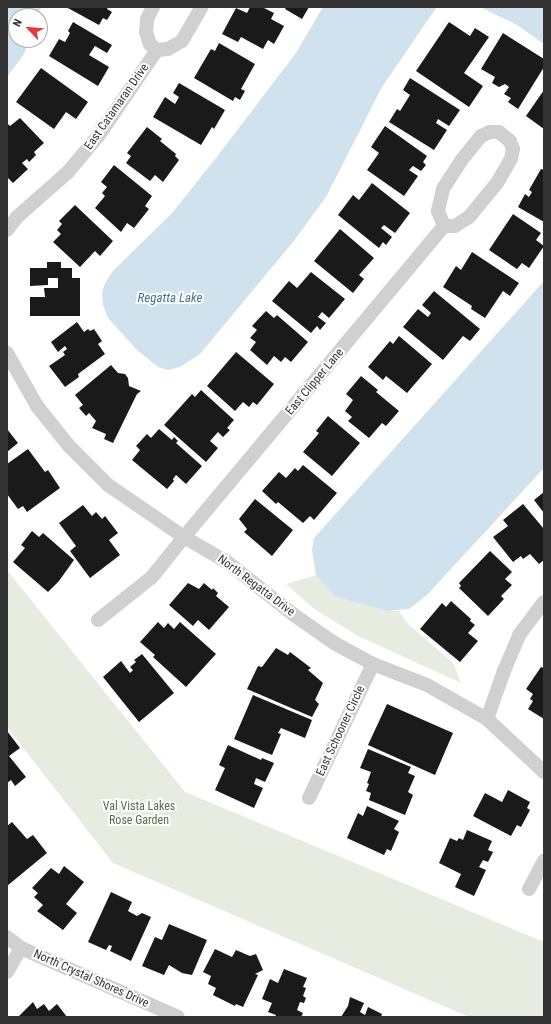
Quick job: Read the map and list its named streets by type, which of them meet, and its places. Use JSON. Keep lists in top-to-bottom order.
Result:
{
  "streets": {
    "street": [
      "East Catamaran Drive",
      "East Clipper Lane",
      "North Regatta Drive",
      "East Schooner Circle",
      "North Crystal Shores Drive"
    ]
  },
  "crossings": [
    ["East Clipper Lane", "North Regatta Drive"],
    ["North Regatta Drive", "East Schooner Circle"]
  ],
  "water": ["Regatta Lake"],
  "parks": ["Val Vista Lakes Rose Garden"],
  "north": "top left"
}
